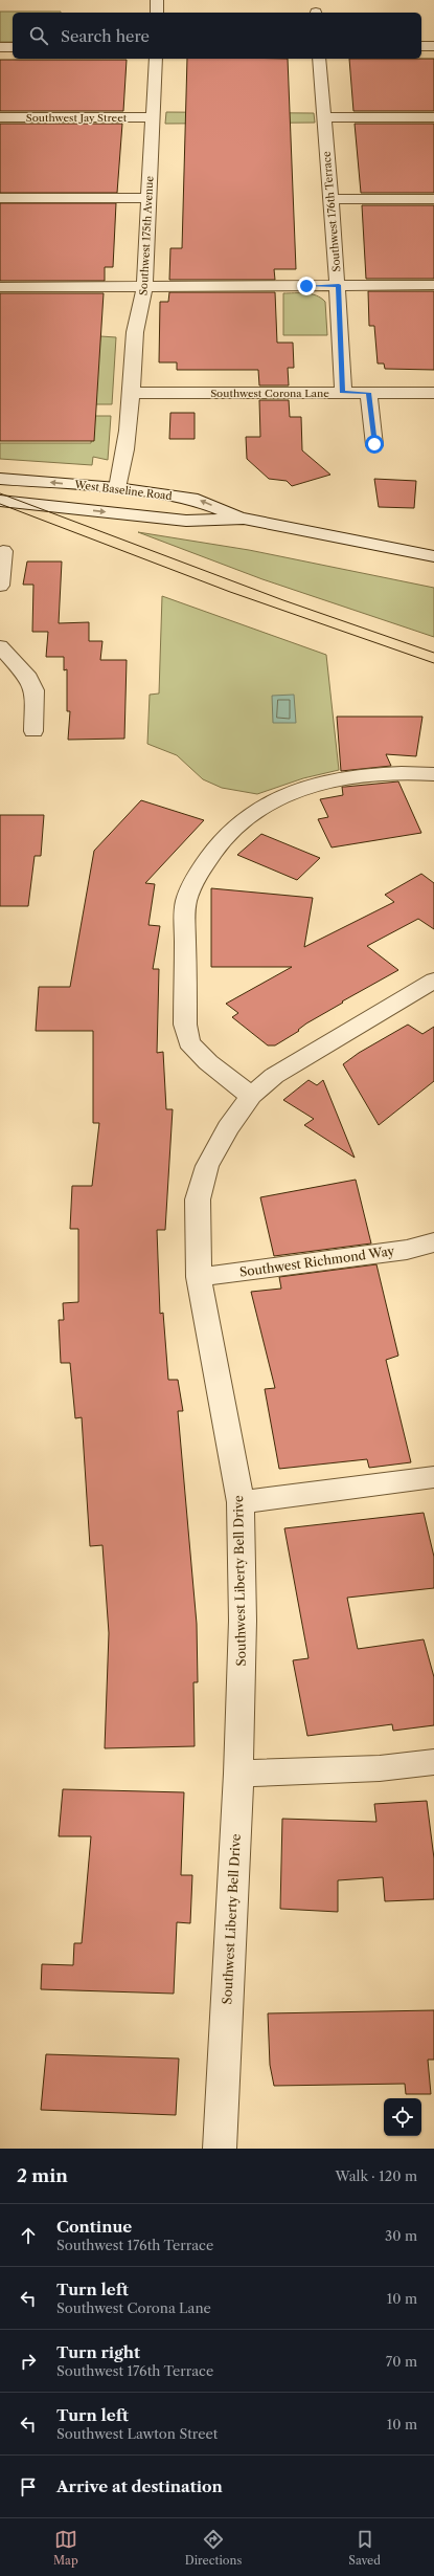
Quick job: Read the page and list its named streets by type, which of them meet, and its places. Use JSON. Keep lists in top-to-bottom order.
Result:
{
  "streets": {
    "street": [
      "Southwest Jay Street",
      "Southwest 176th Terrace",
      "Southwest 175th Avenue",
      "Southwest Corona Lane",
      "West Baseline Road",
      "Southwest Richmond Way",
      "Southwest Liberty Bell Drive"
    ]
  },
  "crossings": [
    ["Southwest Jay Street", "Southwest 175th Avenue"],
    ["Southwest 176th Terrace", "Southwest Corona Lane"],
    ["Southwest 175th Avenue", "Southwest Corona Lane"],
    ["Southwest 175th Avenue", "West Baseline Road"],
    ["Southwest Richmond Way", "Southwest Liberty Bell Drive"]
  ],
  "page": {
    "search": "Search here",
    "heading": ["2 min", "Walk · 120 m"],
    "list": [
      ["Continue", "Southwest 176th Terrace", "30 m"],
      ["Turn left", "Southwest Corona Lane", "10 m"],
      ["Turn right", "Southwest 176th Terrace", "70 m"],
      ["Turn left", "Southwest Lawton Street", "10 m"],
      "Arrive at destination"
    ],
    "nav": ["Map", "Directions", "Saved"]
  }
}
